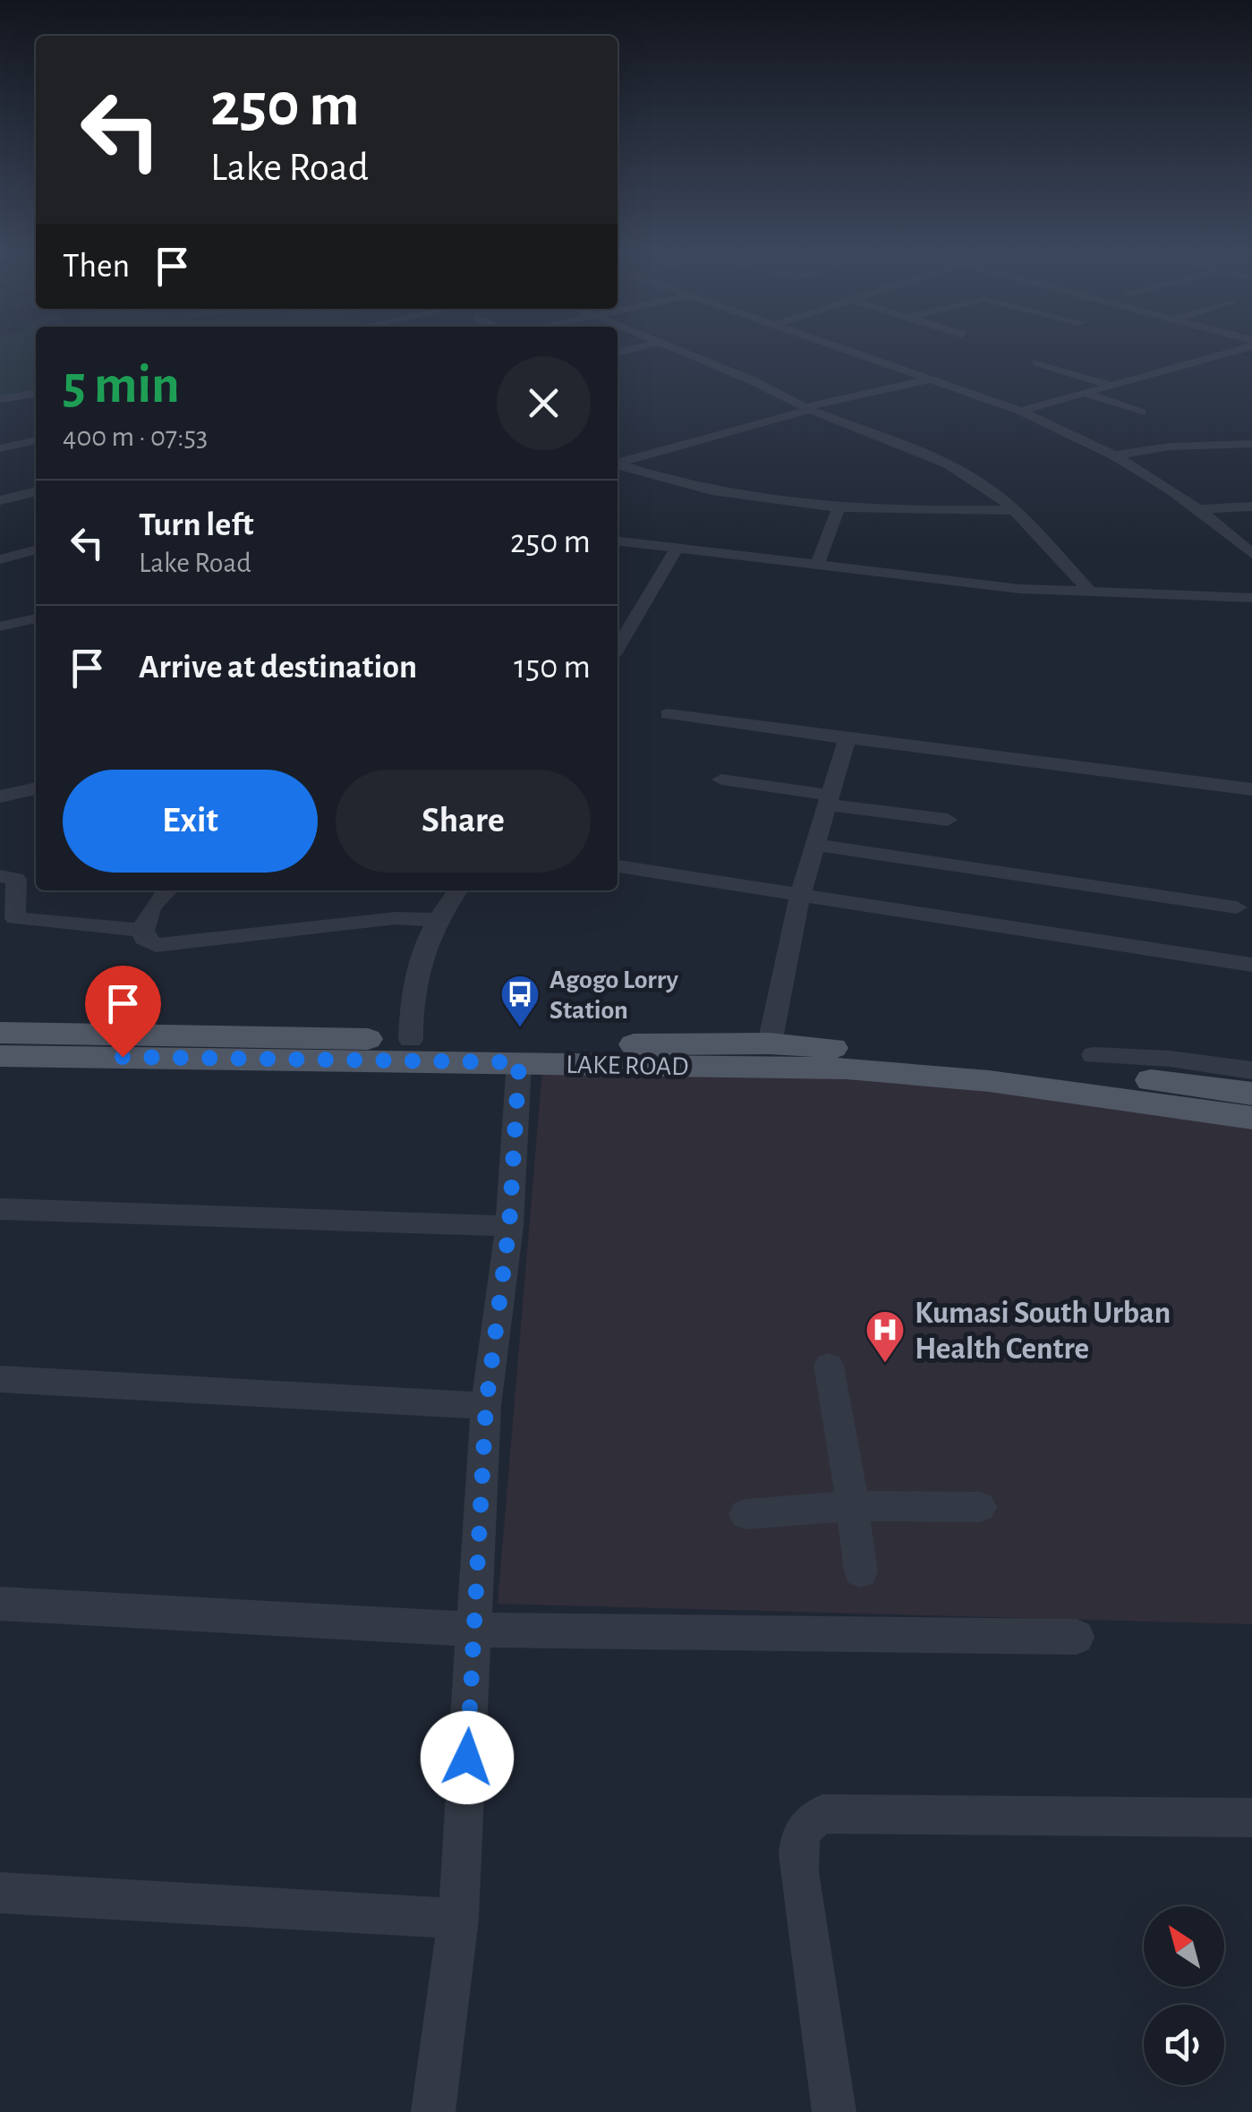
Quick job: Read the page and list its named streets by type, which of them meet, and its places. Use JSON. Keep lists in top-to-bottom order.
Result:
{
  "streets": {
    "main road": ["LAKE ROAD"]
  },
  "places": {
    "bus stop": ["Agogo Lorry Station"],
    "hospital": ["Kumasi South Urban Health Centre"]
  },
  "north": "top left",
  "page": {
    "turn": ["250 m", "Lake Road"],
    "then": "Then",
    "heading": ["5 min", "400 m · 07:53"],
    "list": [
      {
        "name": "Turn left",
        "note": "Lake Road",
        "value": "250 m"
      },
      {
        "name": "Arrive at destination",
        "value": "150 m"
      }
    ],
    "buttons": ["Exit", "Share"]
  }
}
